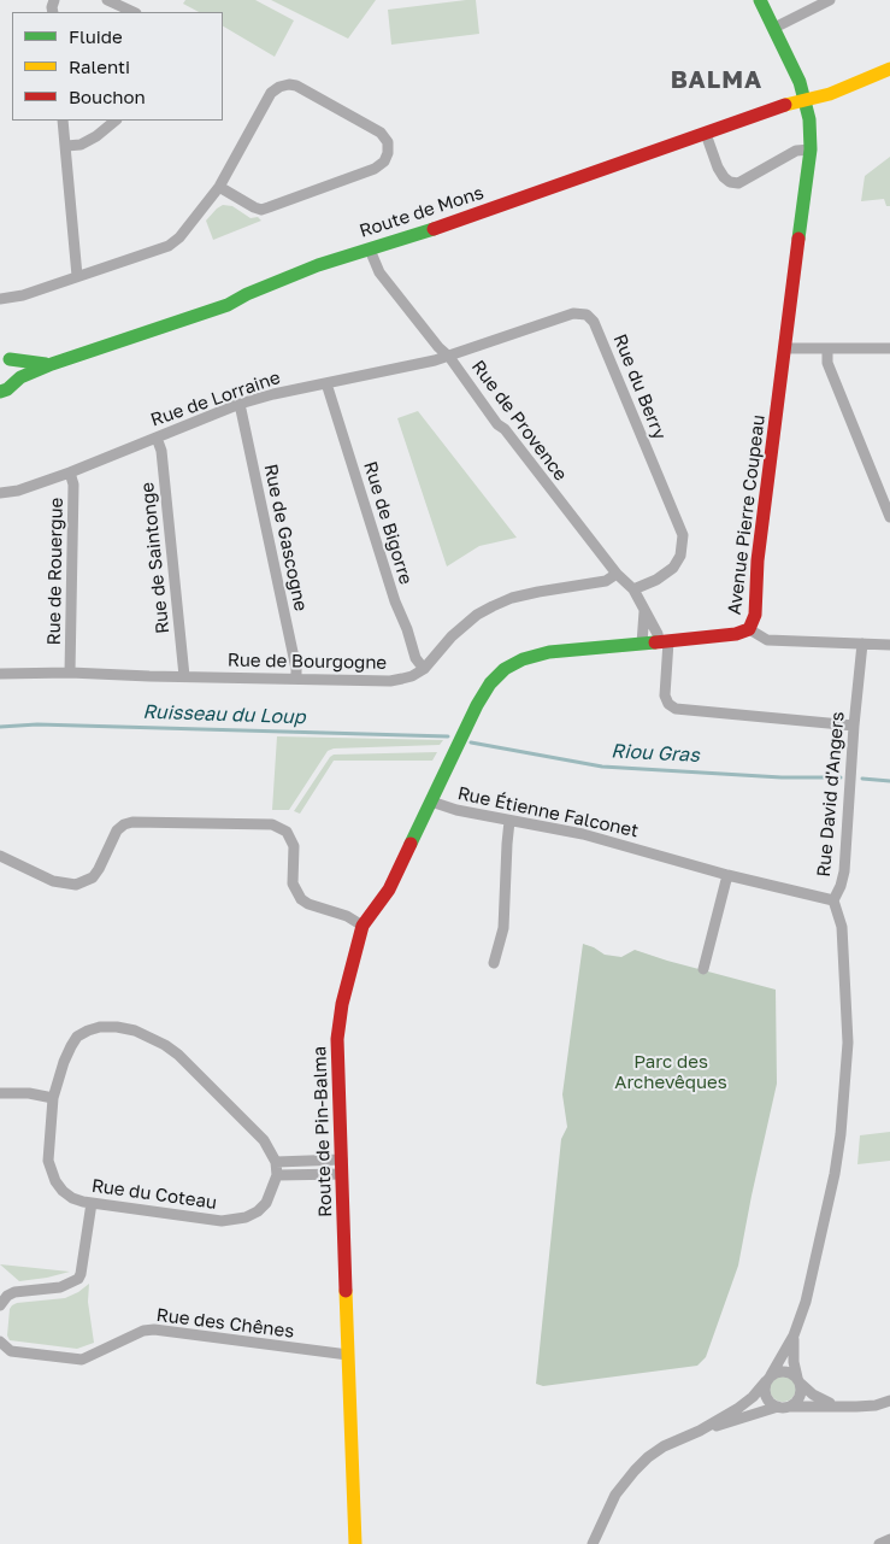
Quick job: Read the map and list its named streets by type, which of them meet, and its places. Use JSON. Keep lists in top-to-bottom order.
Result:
{
  "streets": {
    "street": [
      "Route de Mons",
      "Rue du Berry",
      "Rue de Lorraine",
      "Rue de Provence",
      "Avenue Pierre Coupeau",
      "Rue de Bigorre",
      "Rue de Gascogne",
      "Rue de Saintonge",
      "Rue de Rouergue",
      "Rue de Bourgogne",
      "Rue David d'Angers",
      "Rue Étienne Falconet",
      "Route de Pin-Balma",
      "Rue du Coteau",
      "Rue des Chênes"
    ]
  },
  "crossings": [
    ["Route de Mons", "Rue de Provence"],
    ["Route de Mons", "Avenue Pierre Coupeau"],
    ["Rue du Berry", "Rue de Lorraine"],
    ["Rue du Berry", "Rue de Provence"],
    ["Rue de Lorraine", "Rue de Provence"],
    ["Rue de Lorraine", "Rue de Bigorre"],
    ["Rue de Lorraine", "Rue de Gascogne"],
    ["Rue de Lorraine", "Rue de Saintonge"],
    ["Rue de Lorraine", "Rue de Rouergue"],
    ["Rue de Provence", "Avenue Pierre Coupeau"],
    ["Rue de Provence", "Rue de Bourgogne"],
    ["Avenue Pierre Coupeau", "Route de Pin-Balma"],
    ["Rue de Bigorre", "Rue de Bourgogne"],
    ["Rue de Gascogne", "Rue de Bourgogne"],
    ["Rue de Saintonge", "Rue de Bourgogne"],
    ["Rue de Rouergue", "Rue de Bourgogne"],
    ["Rue David d'Angers", "Rue Étienne Falconet"],
    ["Rue Étienne Falconet", "Route de Pin-Balma"],
    ["Route de Pin-Balma", "Rue des Chênes"]
  ],
  "districts": ["BALMA"],
  "water": ["Ruisseau du Loup", "Riou Gras"],
  "parks": ["Parc des Archevêques"],
  "legend": ["Fluide", "Ralenti", "Bouchon"]
}
